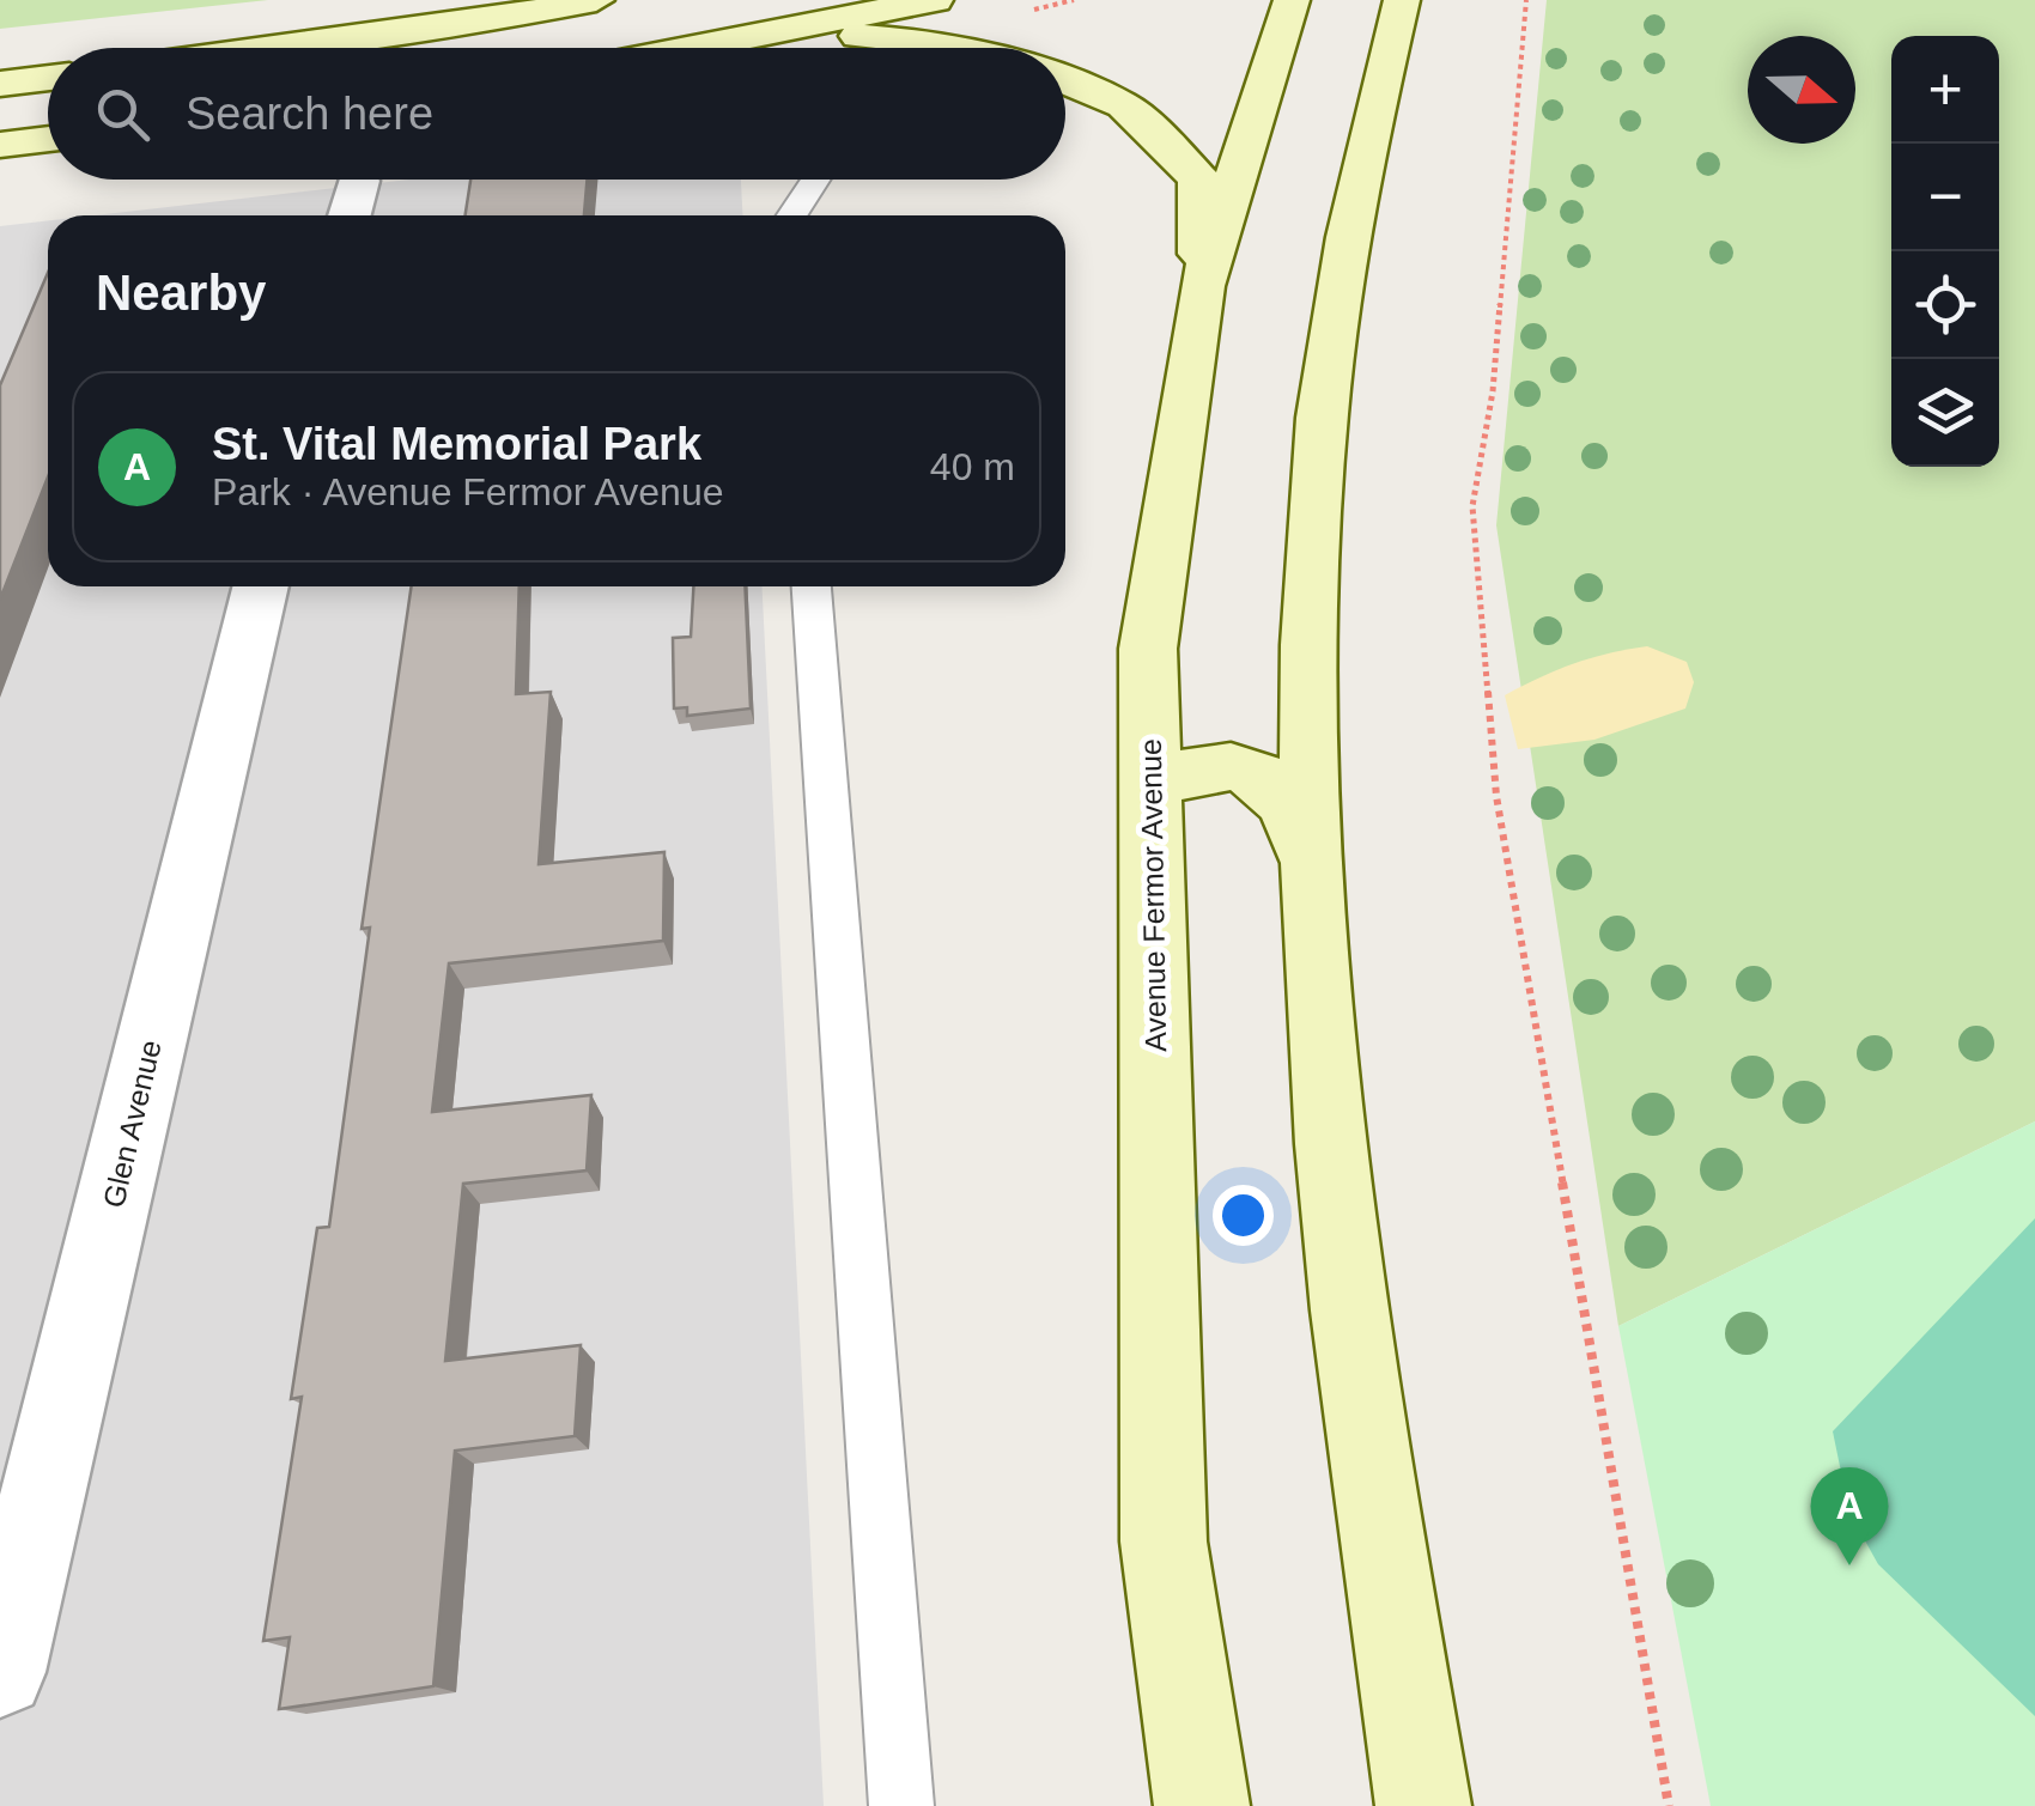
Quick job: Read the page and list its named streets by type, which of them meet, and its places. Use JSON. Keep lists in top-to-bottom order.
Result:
{
  "streets": {
    "main road": ["Avenue Fermor Avenue"],
    "street": ["Glen Avenue"]
  },
  "north": "right",
  "page": {
    "map_buttons": ["+", "−"],
    "search": "Search here",
    "heading": "Nearby",
    "list": [
      {
        "mark": "A",
        "name": "St. Vital Memorial Park",
        "note": "Park · Avenue Fermor Avenue",
        "value": "40 m"
      }
    ],
    "pins": "A"
  }
}
